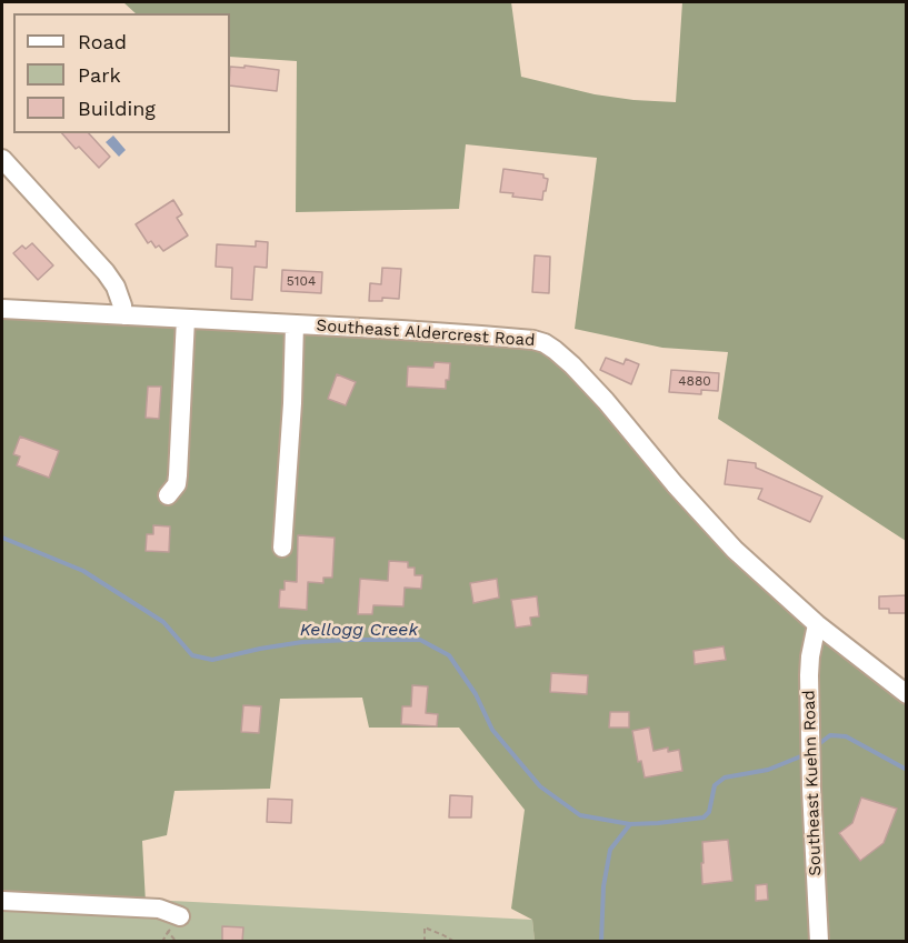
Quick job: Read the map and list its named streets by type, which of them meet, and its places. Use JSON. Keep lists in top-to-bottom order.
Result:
{
  "streets": {
    "street": ["Southeast Aldercrest Road", "Southeast Kuehn Road"]
  },
  "crossings": [
    ["Southeast Aldercrest Road", "Southeast Kuehn Road"]
  ],
  "water": ["Kellogg Creek"],
  "house_numbers": ["5104", "4880"],
  "legend": ["Road", "Park", "Building"]
}
